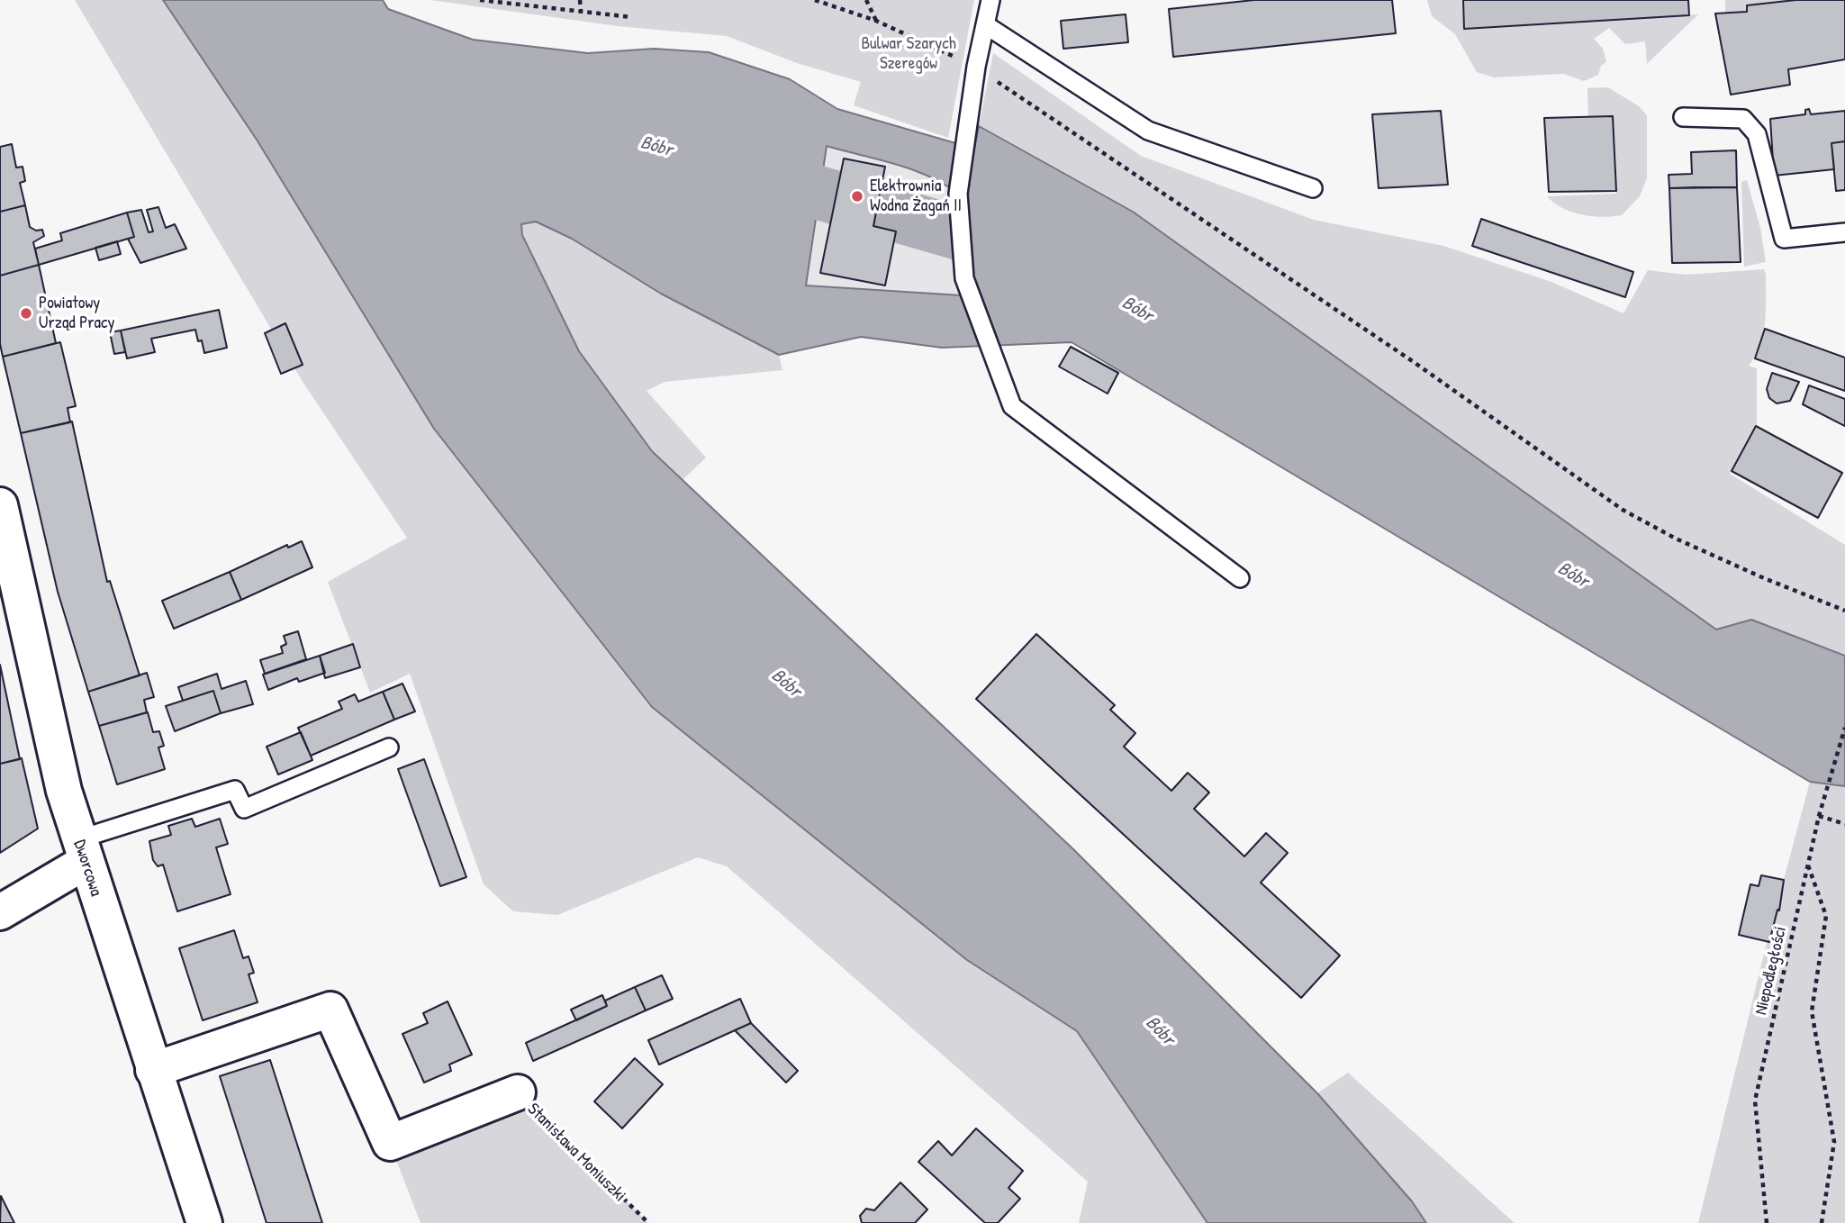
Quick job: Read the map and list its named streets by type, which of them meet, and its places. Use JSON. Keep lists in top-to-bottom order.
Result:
{
  "streets": {
    "street": ["Dworcowa", "Stanisława Moniuszki"],
    "path": ["Niepodległości"]
  },
  "crossings": [
    ["Dworcowa", "Stanisława Moniuszki"]
  ],
  "water": ["Bóbr"],
  "parks": ["Bulwar Szarych Szeregów"],
  "places": ["Elektrownia Wodna Żagań II", "Powiatowy Urząd Pracy"]
}
